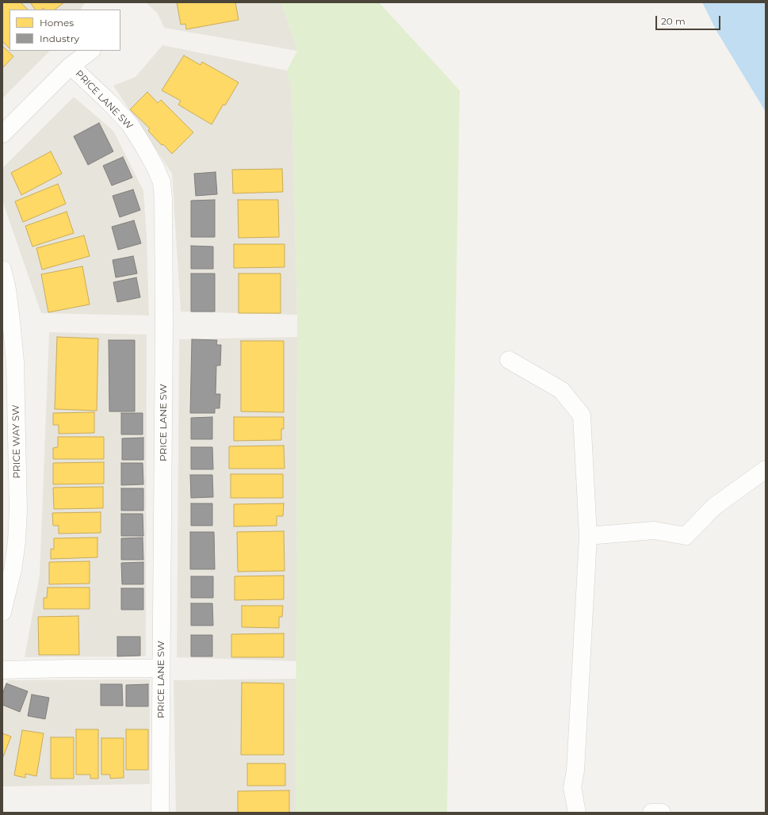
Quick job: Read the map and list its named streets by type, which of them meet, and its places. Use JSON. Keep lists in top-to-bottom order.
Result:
{
  "streets": {
    "street": ["PRICE LANE SW", "PRICE WAY SW"]
  },
  "legend": ["Homes", "Industry"],
  "scale_bar": "20 m"
}
